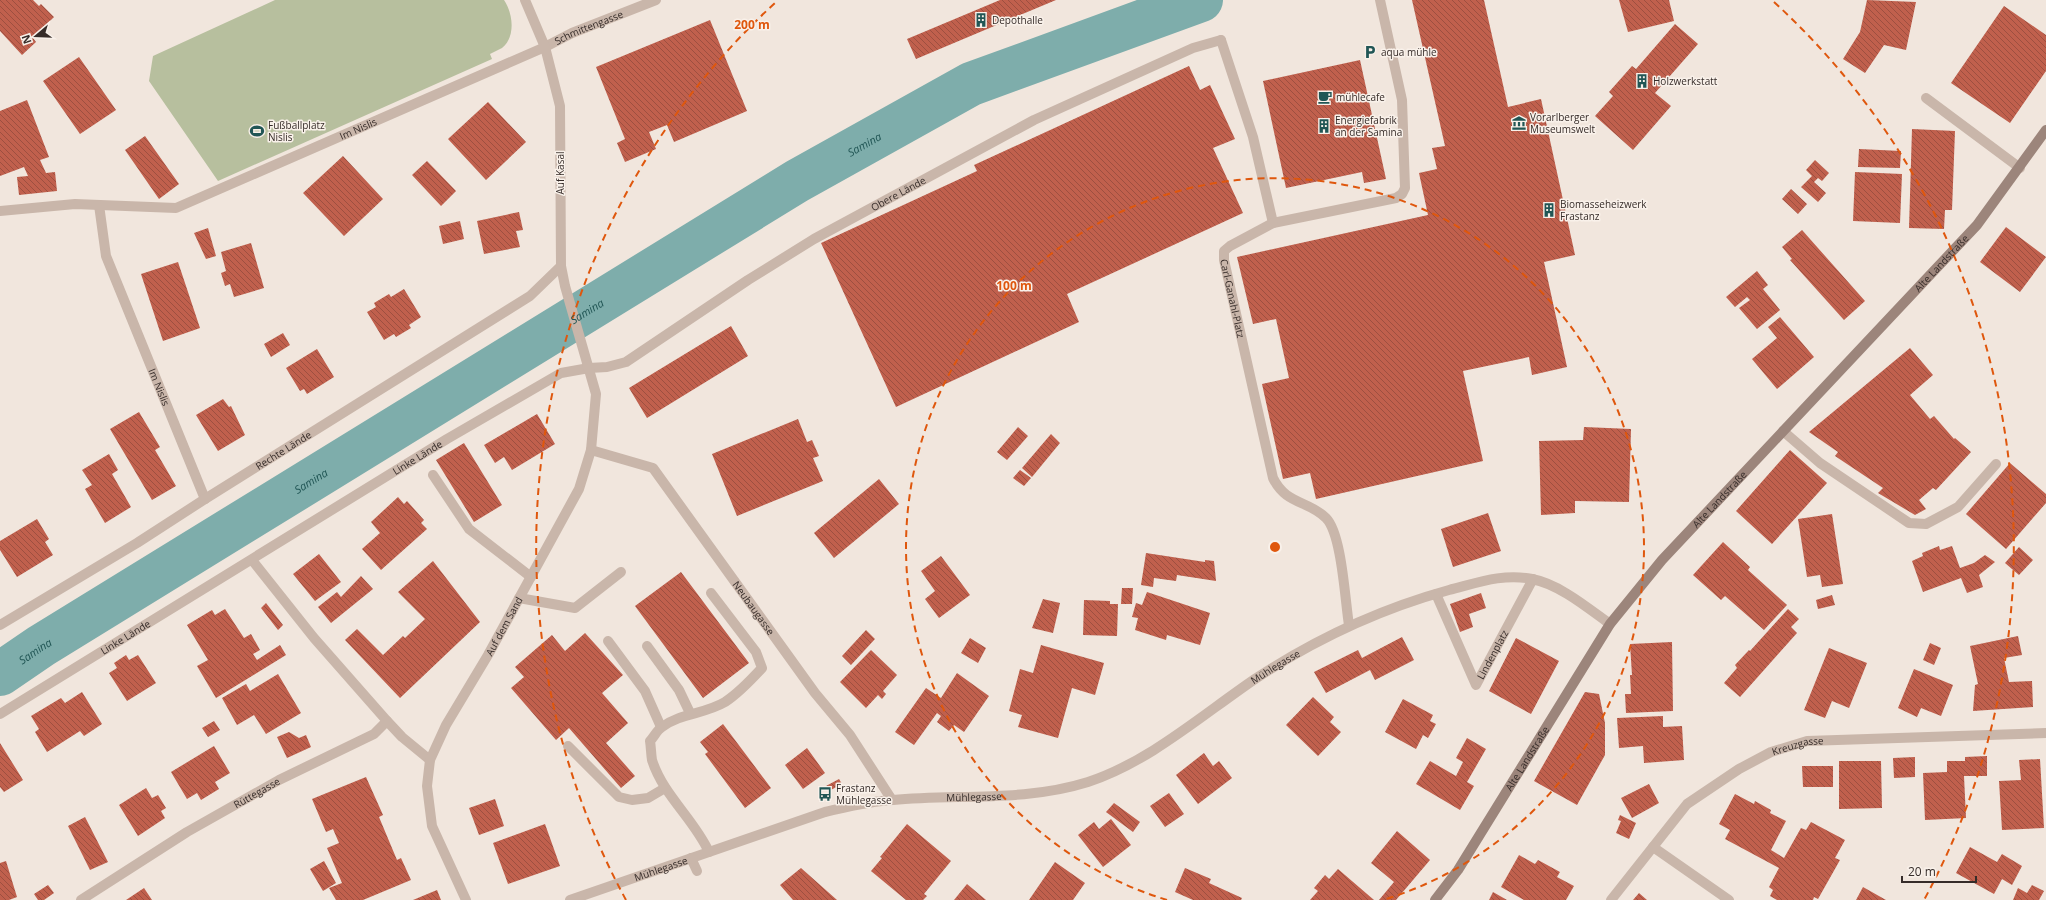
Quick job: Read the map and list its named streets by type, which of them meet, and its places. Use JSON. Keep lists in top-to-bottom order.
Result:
{
  "streets": {
    "main road": ["Alte Landstraße"],
    "street": [
      "Schmittengasse",
      "Im Nislis",
      "Auf Kasal",
      "Obere Lände",
      "Carl-Ganahl-Platz",
      "Rechte Lände",
      "Linke Lände",
      "Neubaugasse",
      "Auf dem Sand",
      "Lindenplatz",
      "Mühlegasse",
      "Kreuzgasse",
      "Rüttegasse"
    ]
  },
  "crossings": [
    ["Schmittengasse", "Im Nislis"],
    ["Schmittengasse", "Auf Kasal"],
    ["Im Nislis", "Auf Kasal"],
    ["Im Nislis", "Rechte Lände"],
    ["Auf Kasal", "Rechte Lände"],
    ["Auf Kasal", "Auf dem Sand"],
    ["Obere Lände", "Carl-Ganahl-Platz"],
    ["Obere Lände", "Linke Lände"],
    ["Obere Lände", "Auf dem Sand"],
    ["Carl-Ganahl-Platz", "Mühlegasse"],
    ["Linke Lände", "Auf dem Sand"],
    ["Neubaugasse", "Auf dem Sand"],
    ["Neubaugasse", "Mühlegasse"]
  ],
  "water": ["Samina"],
  "places": {
    "building": [
      "Depothalle",
      "Holzwerkstatt",
      "Energiefabrik an der Samina",
      "Biomasseheizwerk Frastanz"
    ],
    "parking": ["aqua mühle"],
    "cafe": ["mühlecafe"],
    "museum": ["Vorarlberger Museumswelt"],
    "sports": ["Fußballplatz Nislis"],
    "bus stop": ["Frastanz Mühlegasse"]
  },
  "scale_bar": "20 m",
  "north": "left",
  "rings": ["200 m", "100 m"]
}
